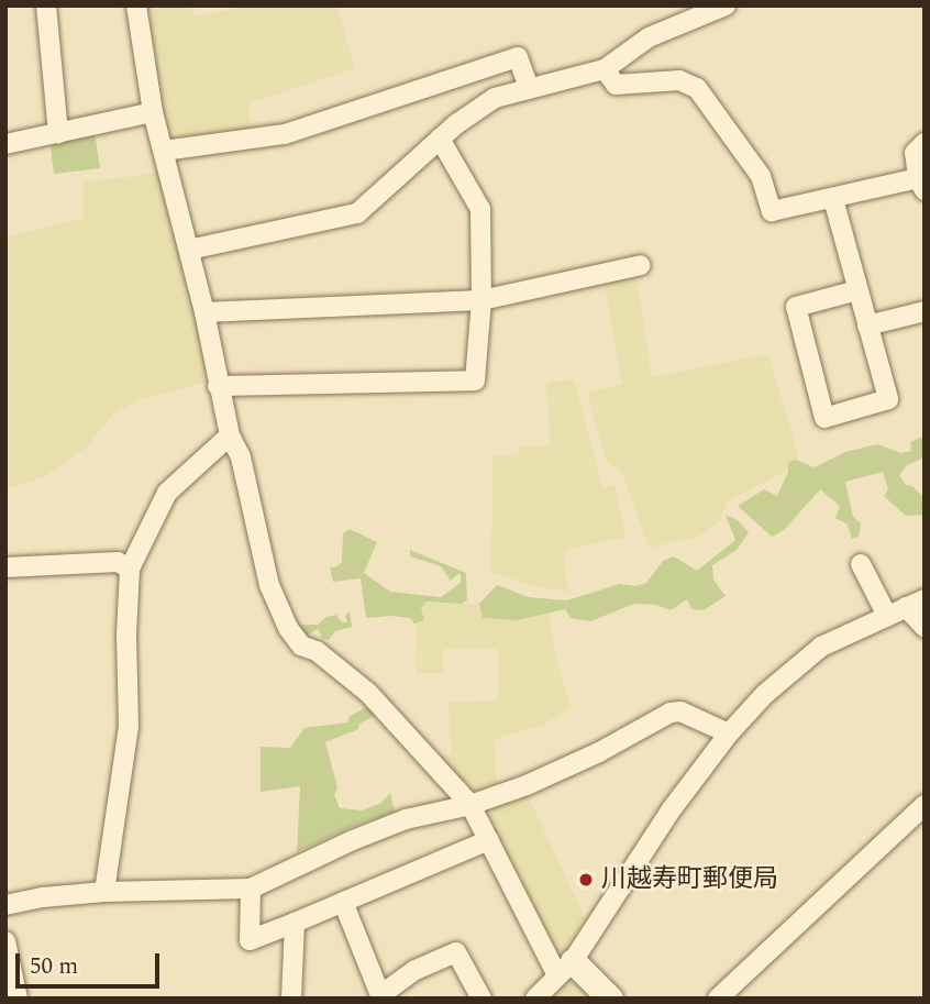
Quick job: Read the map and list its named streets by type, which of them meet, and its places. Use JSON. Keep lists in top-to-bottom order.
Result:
{
  "places": ["川越寿町郵便局"],
  "scale_bar": "50 m"
}
